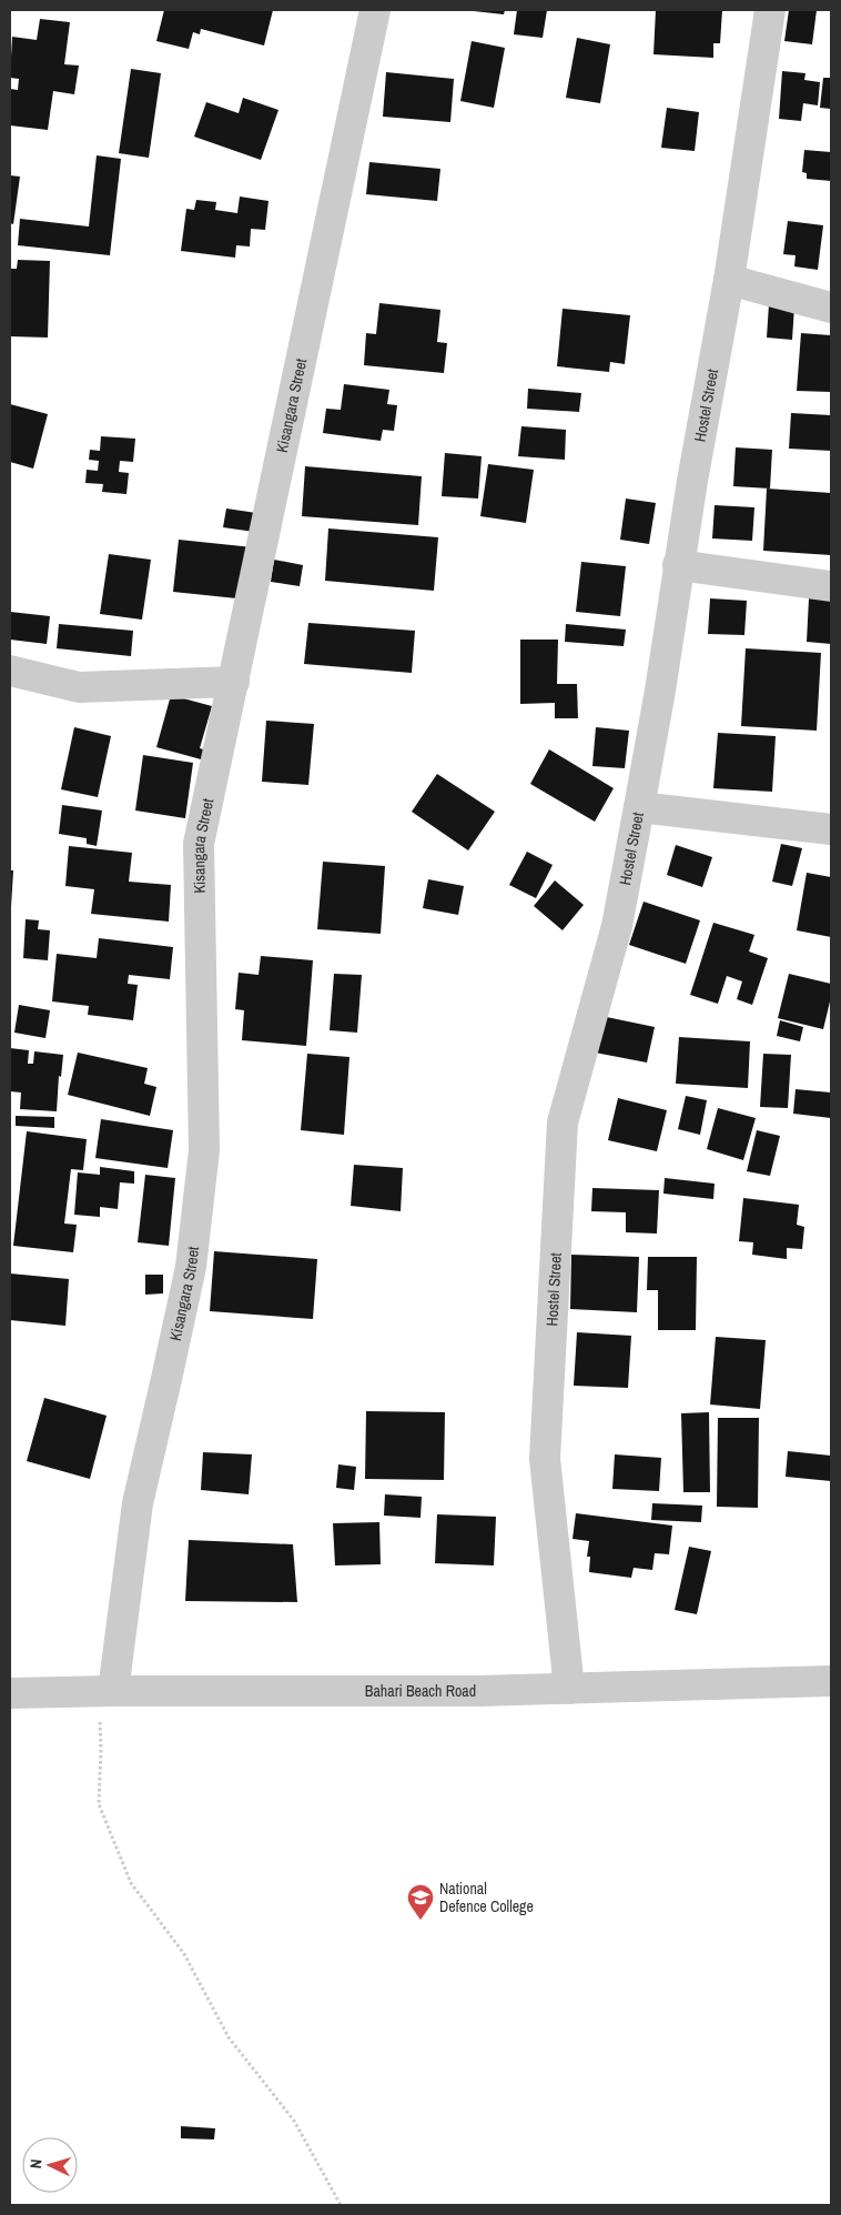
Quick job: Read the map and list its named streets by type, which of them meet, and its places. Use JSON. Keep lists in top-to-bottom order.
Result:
{
  "streets": {
    "street": ["Kisangara Street", "Hostel Street", "Bahari Beach Road"]
  },
  "crossings": [
    ["Kisangara Street", "Bahari Beach Road"],
    ["Hostel Street", "Bahari Beach Road"]
  ],
  "places": {
    "school or university": ["National Defence College"]
  },
  "north": "left"
}
